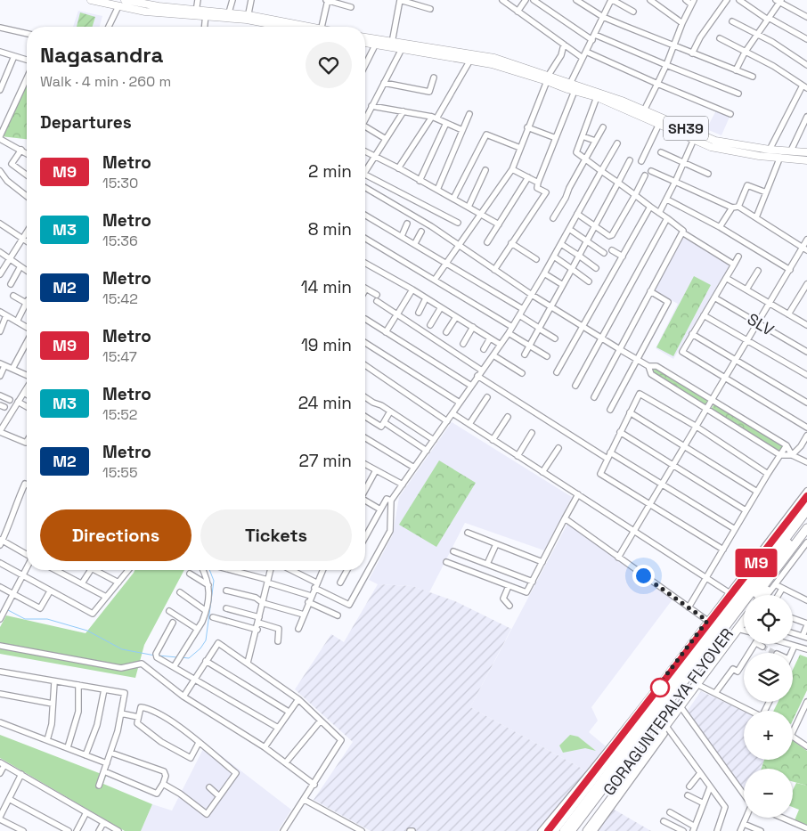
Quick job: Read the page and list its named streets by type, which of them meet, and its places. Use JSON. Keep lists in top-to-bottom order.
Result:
{
  "streets": {
    "highway": ["GORAGUNTEPALYA FLYOVER"],
    "main road": ["SH39"],
    "street": ["SLV"]
  },
  "lines": ["metro line M9"],
  "page": {
    "on_map": "M9",
    "heading": [
      ["Nagasandra", "Walk · 4 min · 260 m"],
      "Departures"
    ],
    "list": [
      {
        "mark": "M9",
        "name": "Metro",
        "note": "15:30",
        "value": "2 min"
      },
      {
        "mark": "M3",
        "name": "Metro",
        "note": "15:36",
        "value": "8 min"
      },
      {
        "mark": "M2",
        "name": "Metro",
        "note": "15:42",
        "value": "14 min"
      },
      {
        "mark": "M9",
        "name": "Metro",
        "note": "15:47",
        "value": "19 min"
      },
      {
        "mark": "M3",
        "name": "Metro",
        "note": "15:52",
        "value": "24 min"
      },
      {
        "mark": "M2",
        "name": "Metro",
        "note": "15:55",
        "value": "27 min"
      }
    ],
    "buttons": ["Directions", "Tickets"],
    "map_buttons": ["+", "−"]
  }
}
